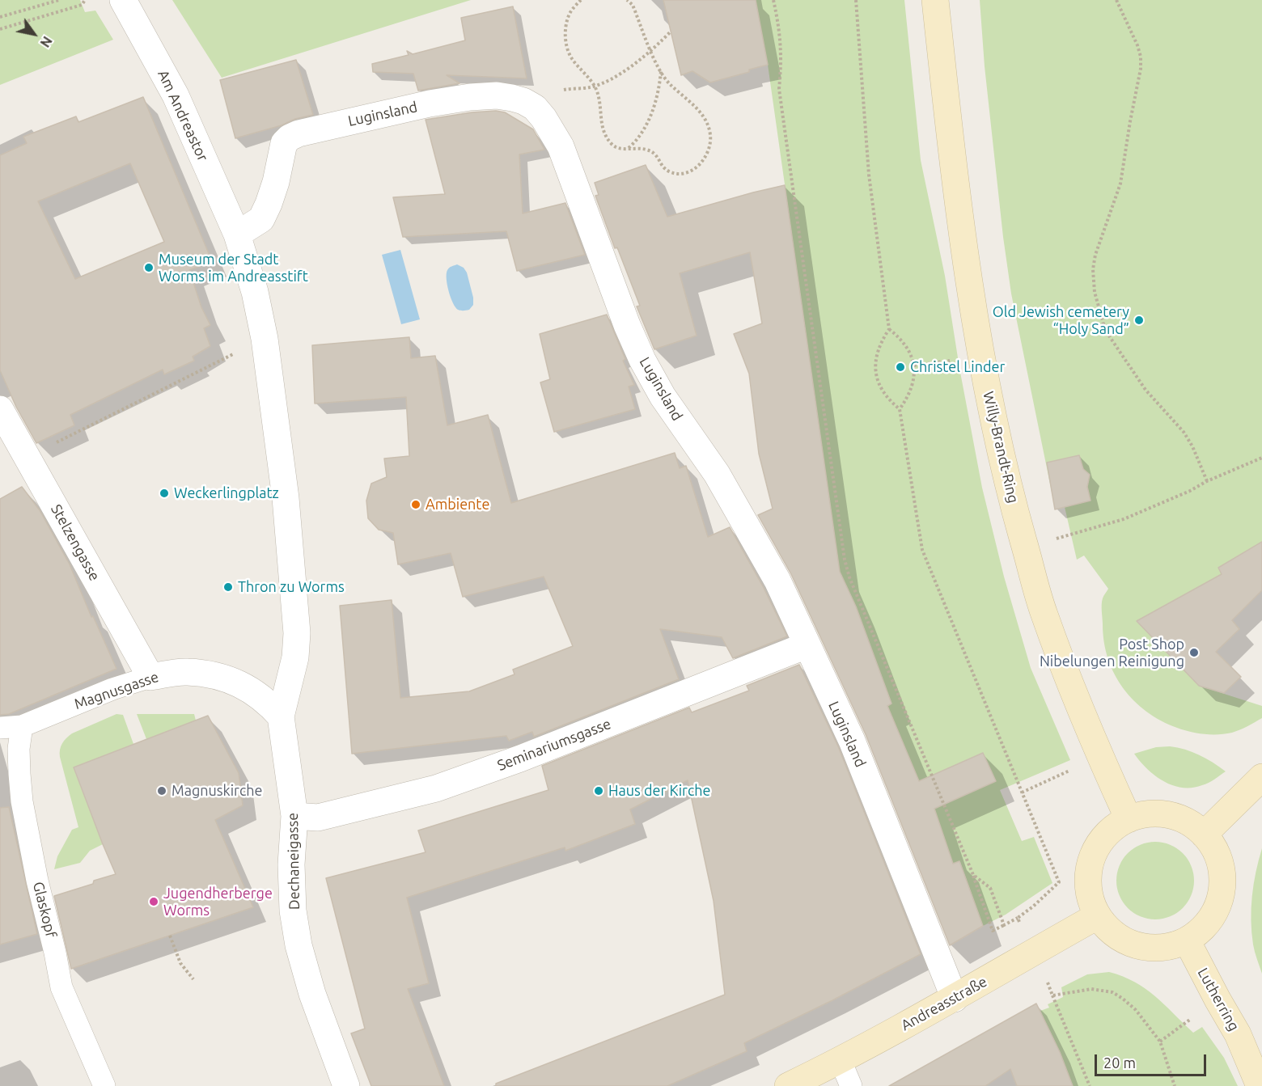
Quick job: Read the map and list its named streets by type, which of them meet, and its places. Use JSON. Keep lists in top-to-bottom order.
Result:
{
  "streets": {
    "street": [
      "Luginsland",
      "Am Andreastor",
      "Willy-Brandt-Ring",
      "Stelzengasse",
      "Magnusgasse",
      "Seminariumsgasse",
      "Dechaneigasse",
      "Lutherring",
      "Andreasstraße"
    ],
    "lane": ["Glaskopf"]
  },
  "crossings": [
    ["Luginsland", "Am Andreastor"],
    ["Luginsland", "Seminariumsgasse"],
    ["Luginsland", "Andreasstraße"],
    ["Willy-Brandt-Ring", "Lutherring"],
    ["Willy-Brandt-Ring", "Andreasstraße"],
    ["Stelzengasse", "Magnusgasse"],
    ["Magnusgasse", "Dechaneigasse"],
    ["Magnusgasse", "Glaskopf"],
    ["Seminariumsgasse", "Dechaneigasse"],
    ["Lutherring", "Andreasstraße"]
  ],
  "places": [
    "Museum der Stadt Worms im Andreasstift",
    "Old Jewish cemetery “Holy Sand”",
    "Christel Linder",
    "Weckerlingplatz",
    "Ambiente",
    "Thron zu Worms",
    "Post Shop Nibelungen Reinigung",
    "Magnuskirche",
    "Haus der Kirche",
    "Jugendherberge Worms"
  ],
  "scale_bar": "20 m",
  "north": "bottom right"
}
